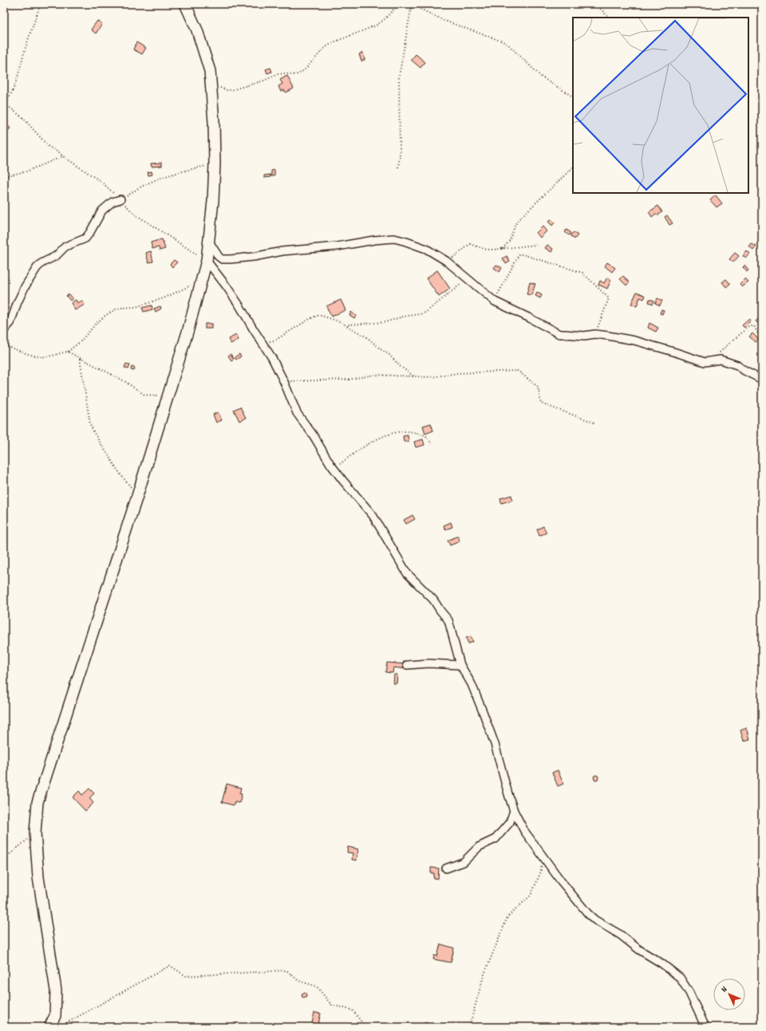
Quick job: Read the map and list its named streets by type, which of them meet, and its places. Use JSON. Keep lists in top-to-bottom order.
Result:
{
  "north": "top left"
}
